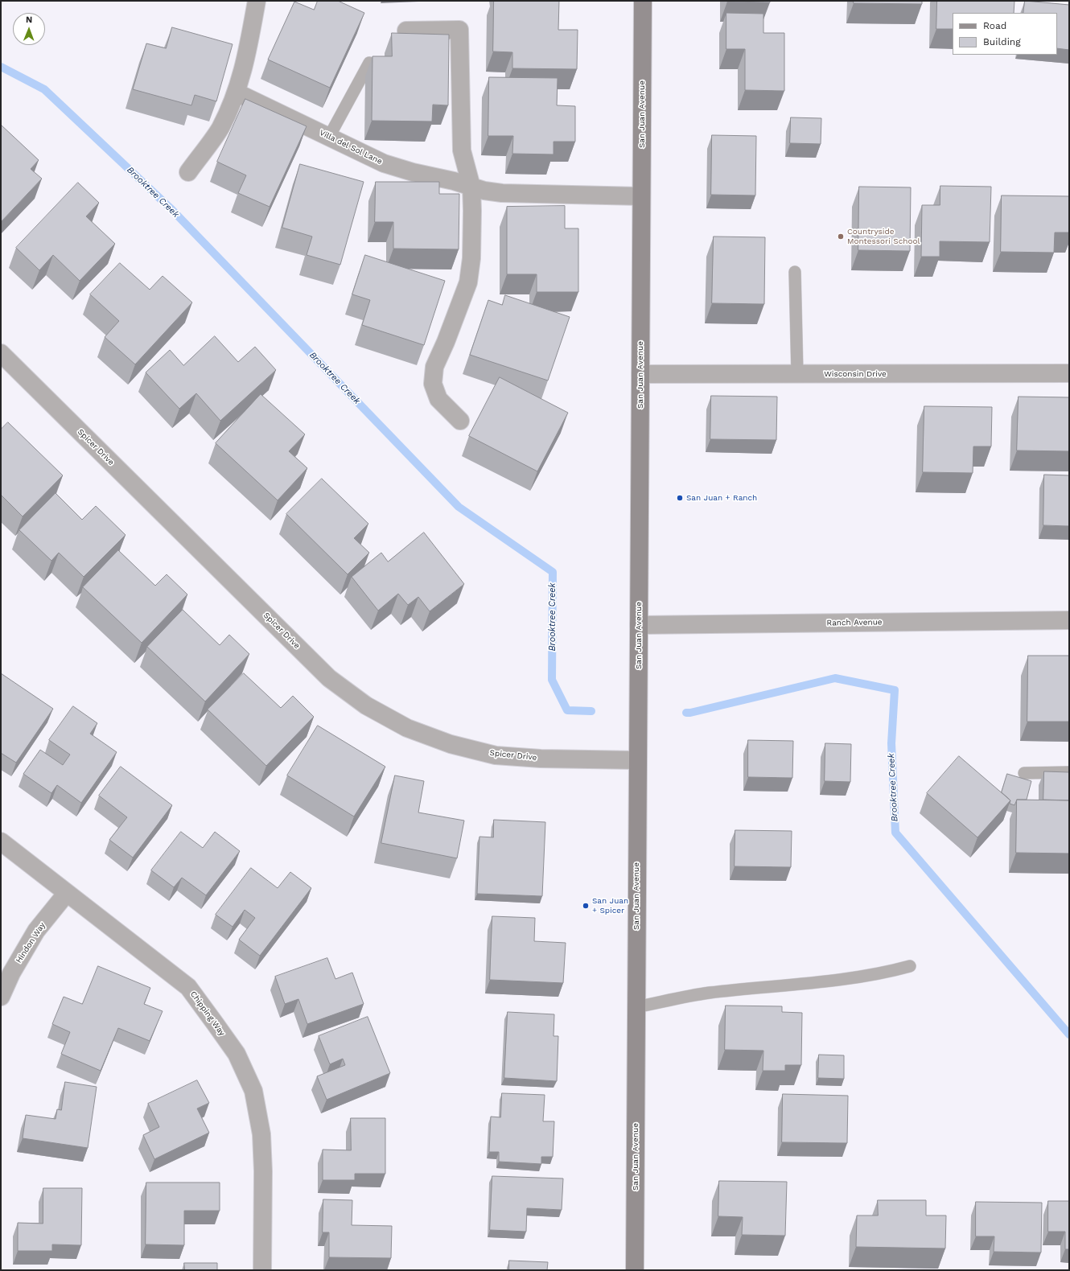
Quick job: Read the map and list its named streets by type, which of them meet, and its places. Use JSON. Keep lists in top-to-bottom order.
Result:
{
  "streets": {
    "main road": ["San Juan Avenue"],
    "street": [
      "Villa del Sol Lane",
      "Wisconsin Drive",
      "Spicer Drive",
      "Ranch Avenue",
      "Hindon Way",
      "Chipping Way"
    ]
  },
  "crossings": [
    ["San Juan Avenue", "Villa del Sol Lane"],
    ["San Juan Avenue", "Wisconsin Drive"],
    ["San Juan Avenue", "Spicer Drive"],
    ["San Juan Avenue", "Ranch Avenue"],
    ["Hindon Way", "Chipping Way"]
  ],
  "water": ["Brooktree Creek"],
  "places": ["Countryside Montessori School", "San Juan + Ranch", "San Juan + Spicer"],
  "legend": ["Road", "Building"],
  "north": "top"
}
